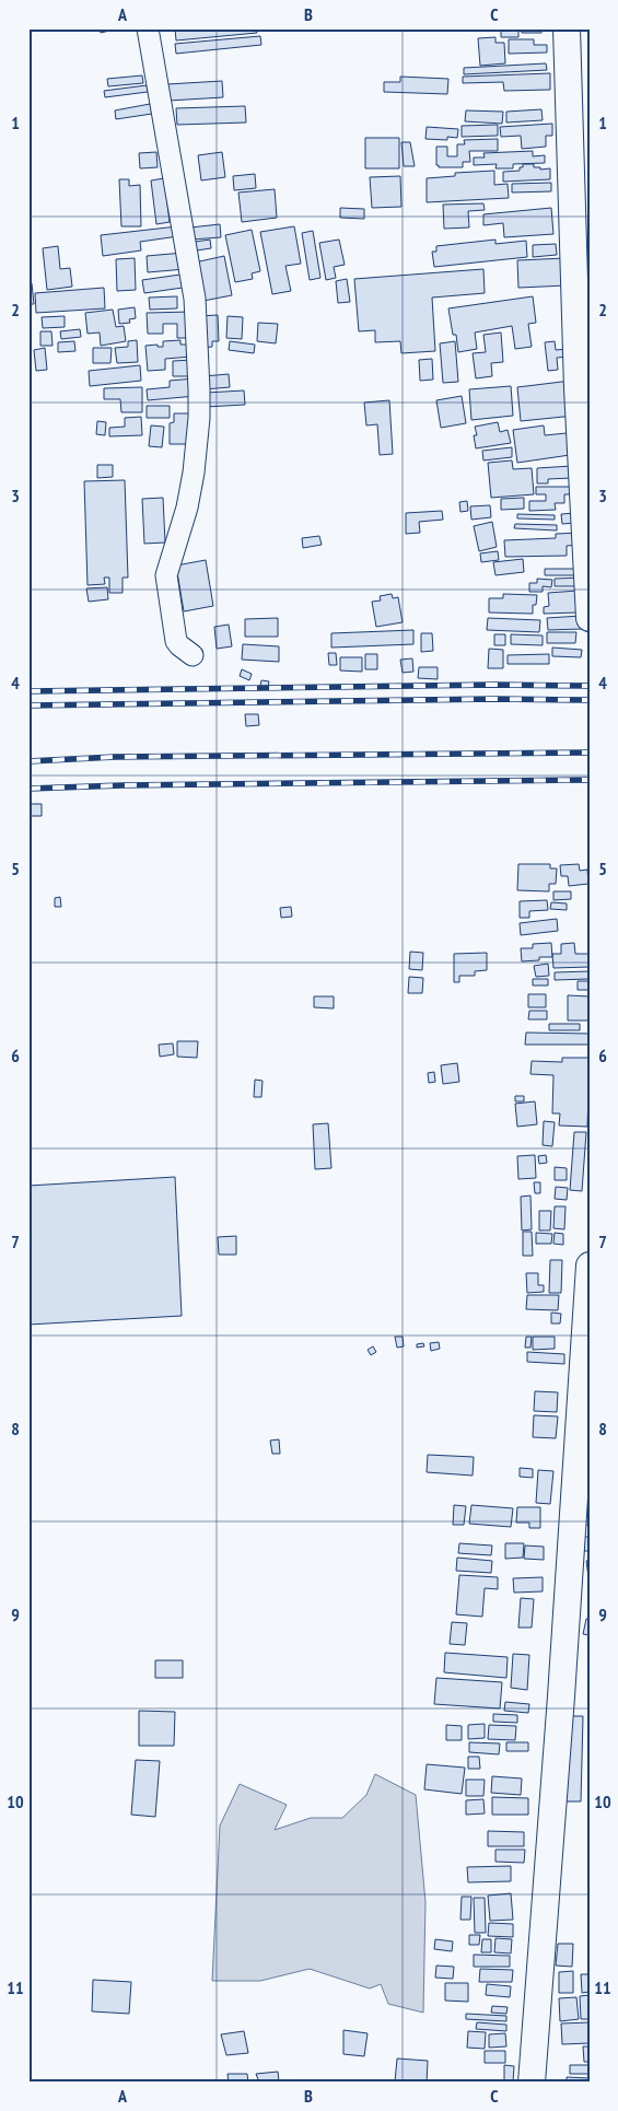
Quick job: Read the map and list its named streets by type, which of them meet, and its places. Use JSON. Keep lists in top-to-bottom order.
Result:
{
  "grid": {
    "columns": ["A", "B", "C"],
    "rows": [
      "1",
      "2",
      "3",
      "4",
      "5",
      "6",
      "7",
      "8",
      "9",
      "10",
      "11"
    ]
  }
}
